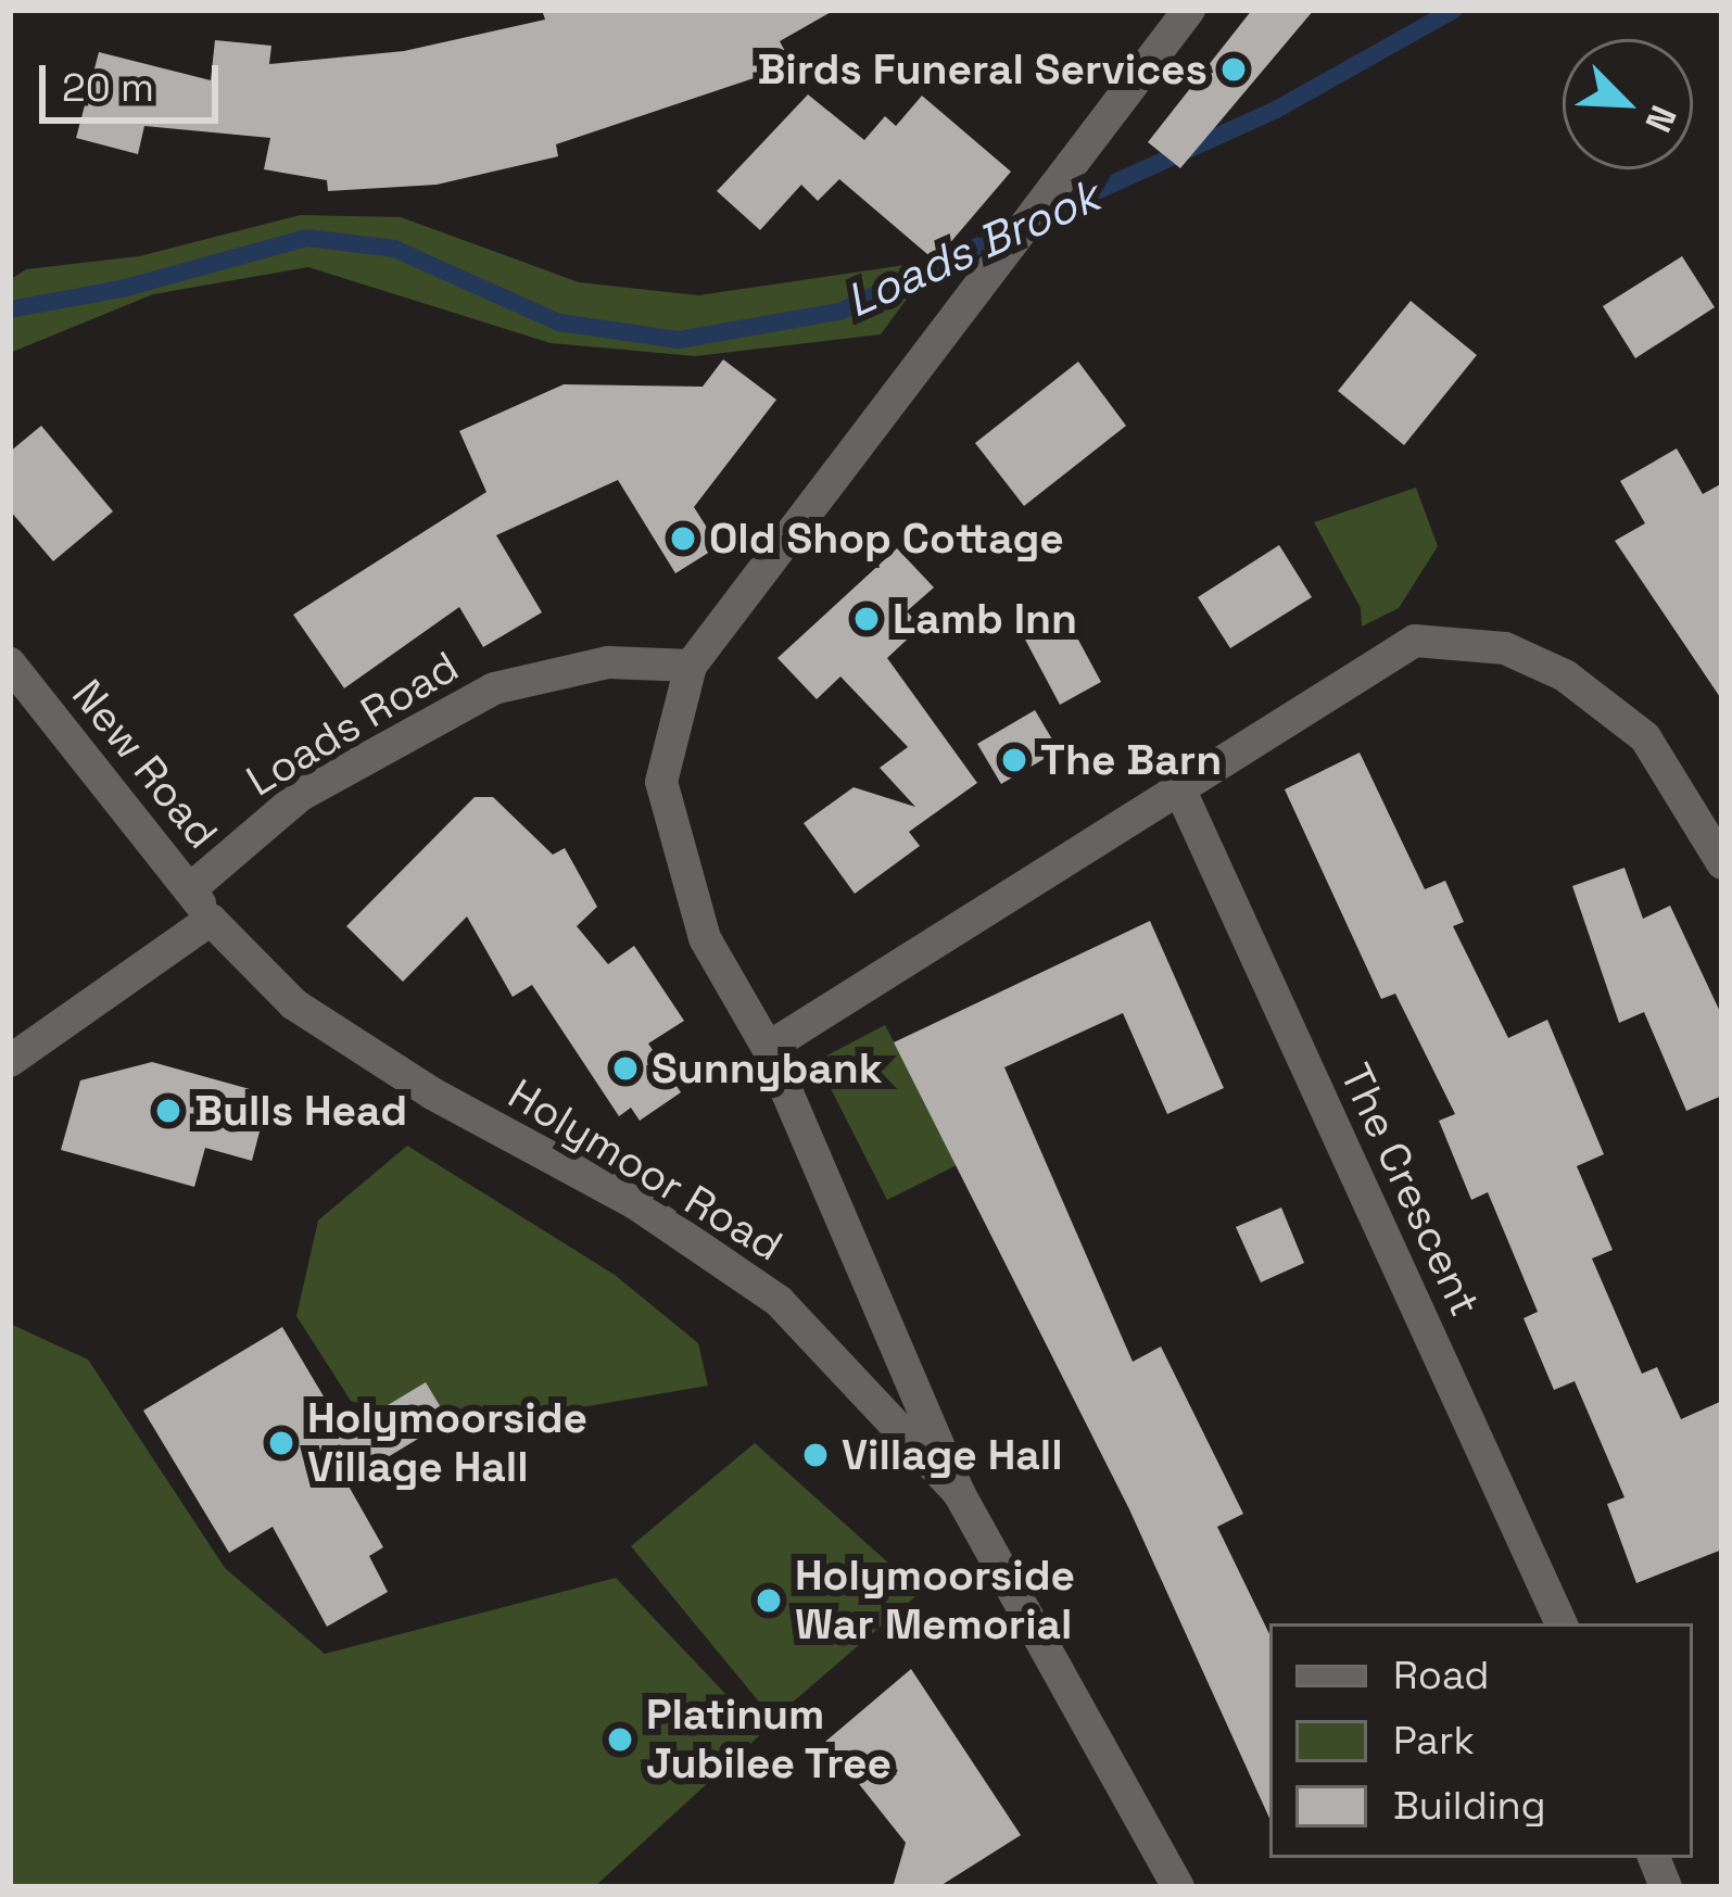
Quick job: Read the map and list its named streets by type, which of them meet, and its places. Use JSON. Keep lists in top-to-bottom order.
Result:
{
  "streets": {
    "street": [
      "Loads Road",
      "New Road",
      "Holymoor Road",
      "The Crescent"
    ]
  },
  "crossings": [
    ["Loads Road", "New Road"],
    ["New Road", "Holymoor Road"]
  ],
  "water": ["Loads Brook"],
  "places": [
    "Birds Funeral Services",
    "Old Shop Cottage",
    "Lamb Inn",
    "The Barn",
    "Sunnybank",
    "Bulls Head",
    "Holymoorside Village Hall",
    "Village Hall",
    "Holymoorside War Memorial",
    "Platinum Jubilee Tree"
  ],
  "legend": ["Road", "Park", "Building"],
  "scale_bar": "20 m",
  "north": "bottom right"
}
